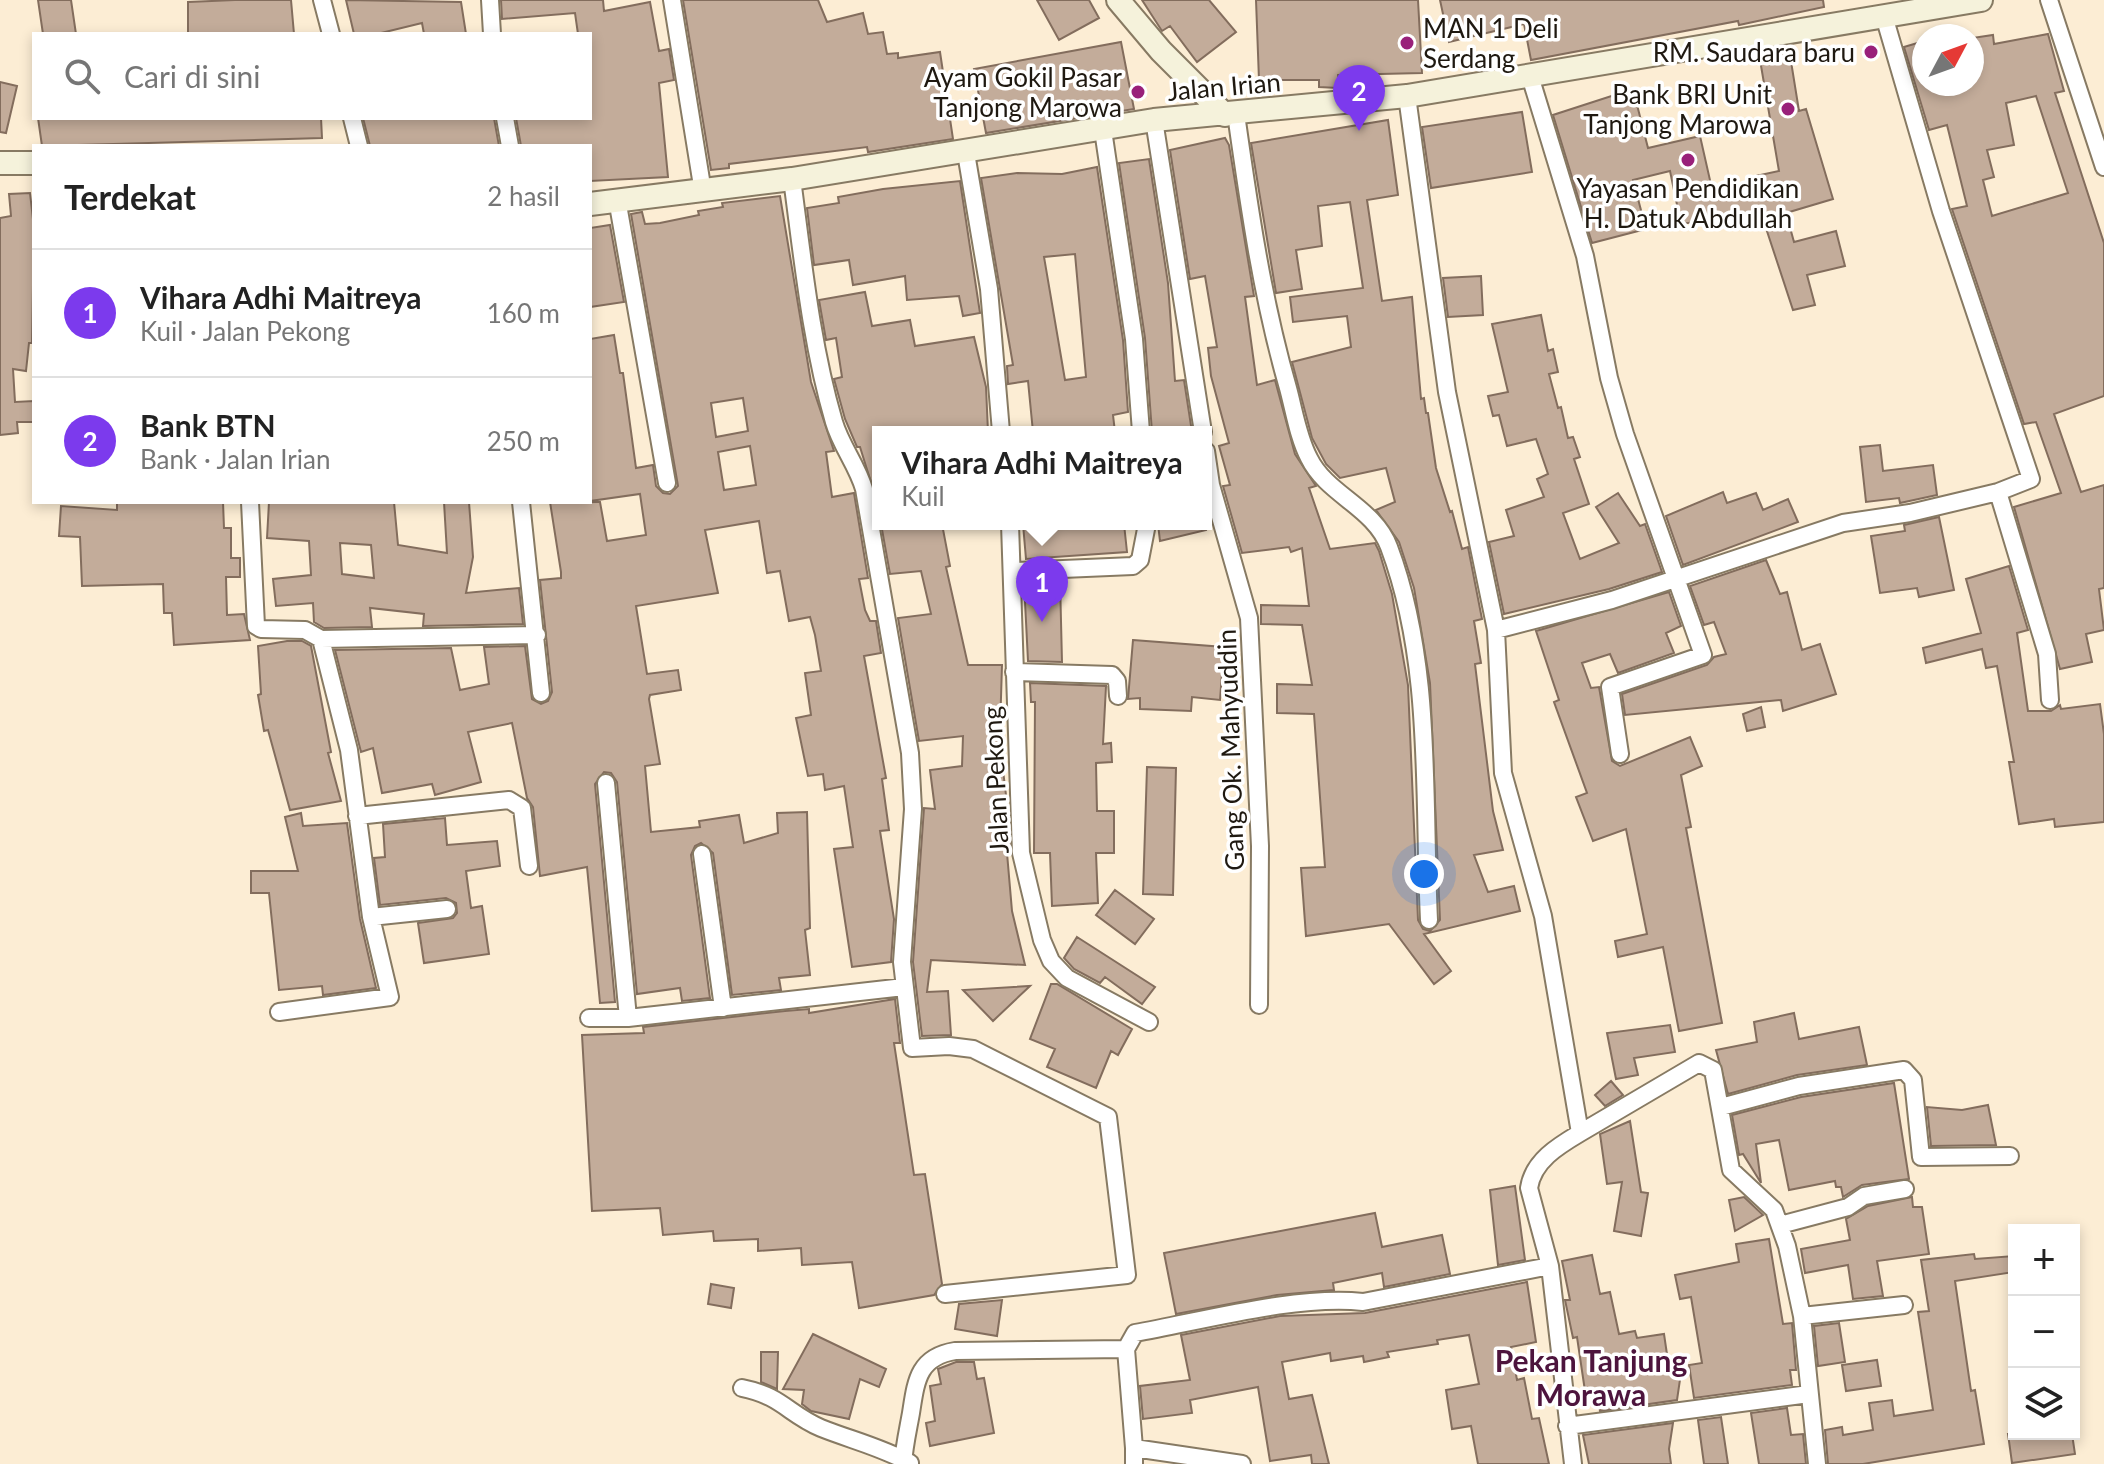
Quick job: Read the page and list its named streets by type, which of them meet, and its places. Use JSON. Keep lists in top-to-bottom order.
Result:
{
  "streets": {
    "main road": ["Jalan Irian"],
    "street": ["Gang Ok. Mahyuddin", "Jalan Pekong"]
  },
  "districts": ["Pekan Tanjung Morawa"],
  "places": [
    "MAN 1 Deli Serdang",
    "RM. Saudara baru",
    "Ayam Gokil Pasar Tanjong Marowa",
    "Bank BRI Unit Tanjong Marowa",
    "Yayasan Pendidikan H. Datuk Abdullah"
  ],
  "north": "top right",
  "page": {
    "search": "Cari di sini",
    "pins": ["2", "1"],
    "heading": ["Terdekat", "2 hasil"],
    "list": [
      {
        "mark": "1",
        "name": "Vihara Adhi Maitreya",
        "note": "Kuil · Jalan Pekong",
        "value": "160 m"
      },
      {
        "mark": "2",
        "name": "Bank BTN",
        "note": "Bank · Jalan Irian",
        "value": "250 m"
      }
    ],
    "popup": ["Vihara Adhi Maitreya", "Kuil"],
    "map_buttons": ["+", "−"]
  }
}
